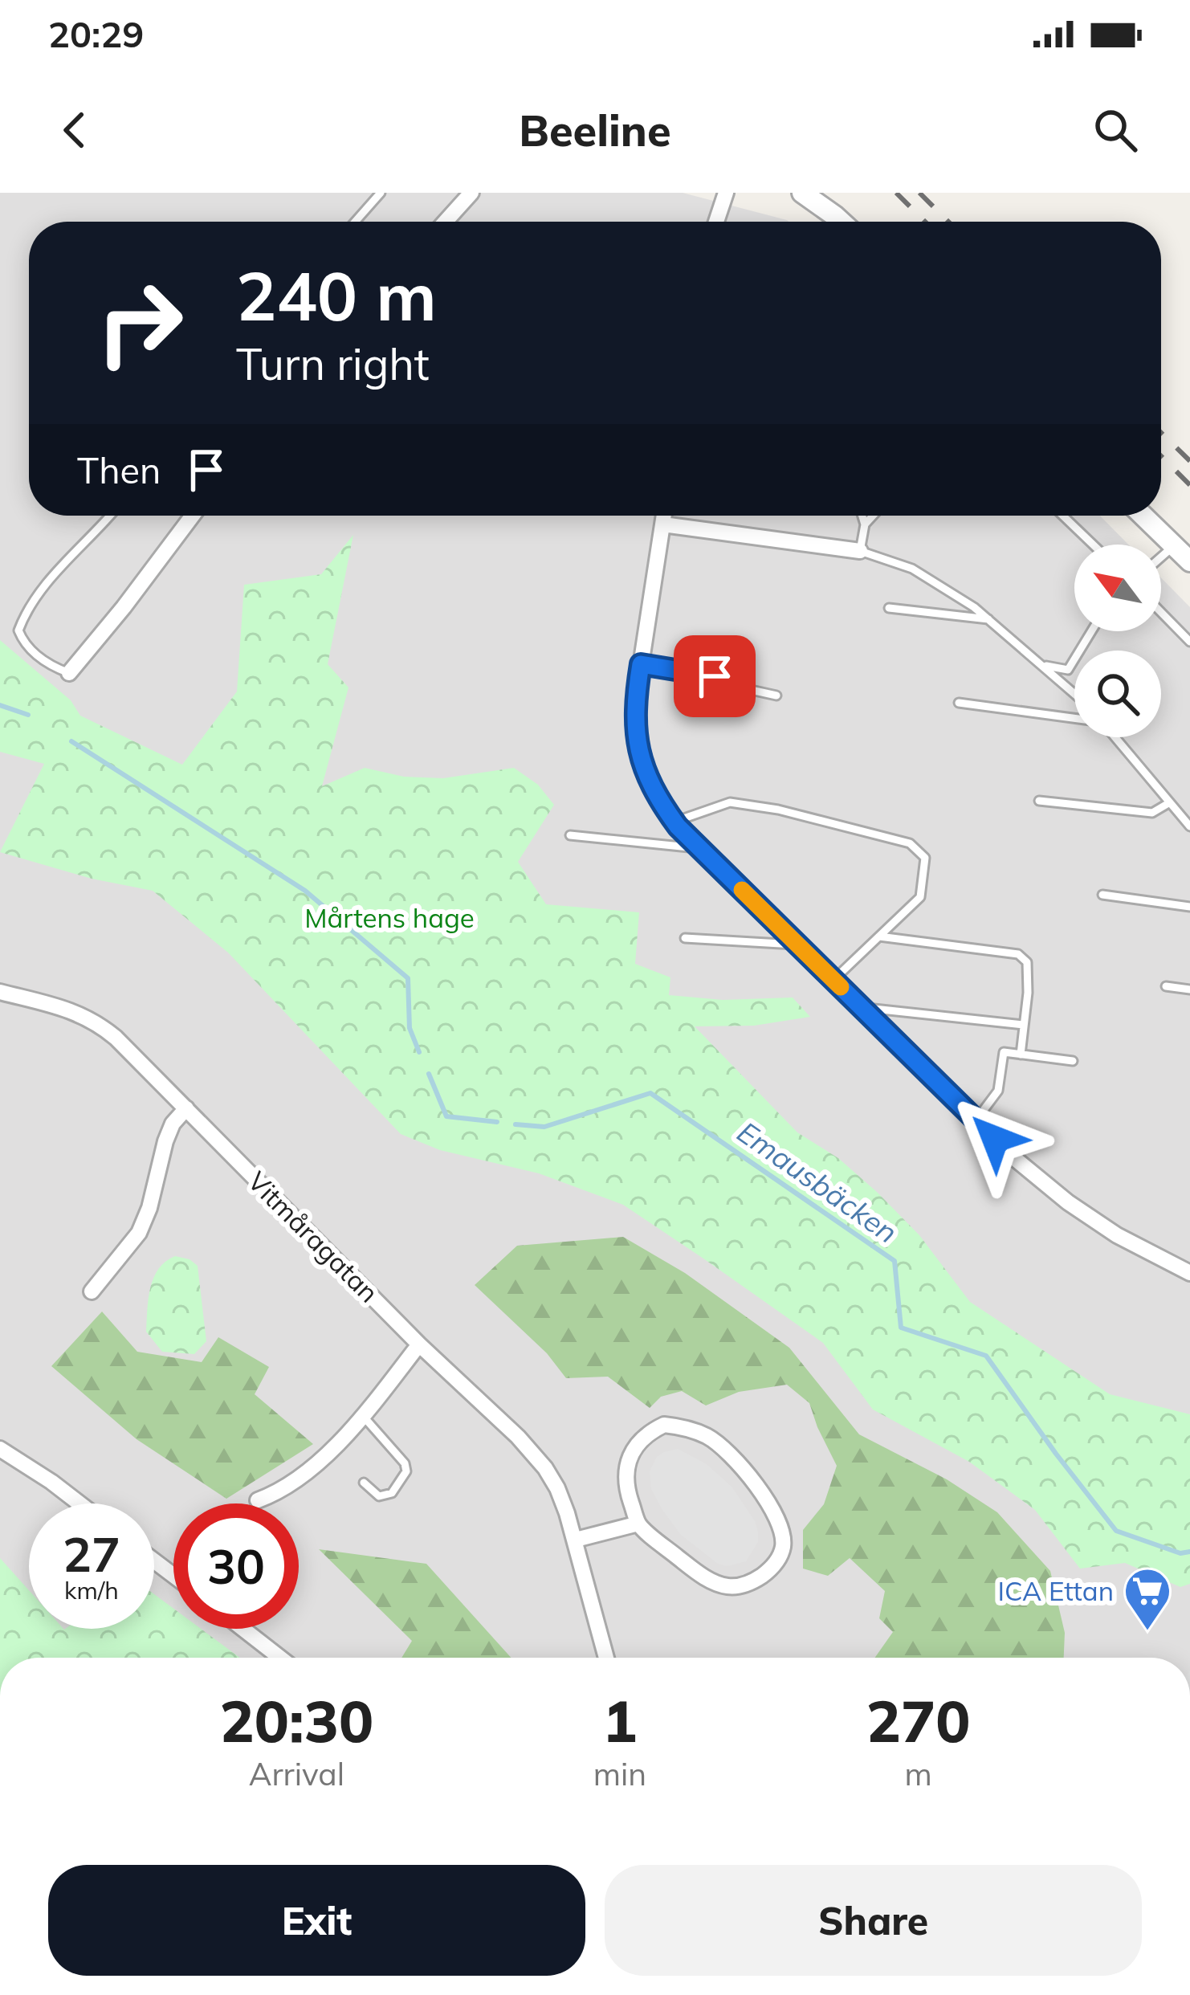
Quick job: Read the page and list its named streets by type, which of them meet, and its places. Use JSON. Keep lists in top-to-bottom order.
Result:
{
  "streets": {
    "street": ["Vitmåragatan"]
  },
  "water": ["Emausbäcken"],
  "parks": ["Mårtens hage"],
  "places": {
    "supermarket": ["ICA Ettan"]
  },
  "north": "top left",
  "page": {
    "status": "20:29",
    "header": "Beeline",
    "turn": ["240 m", "Turn right"],
    "then": "Then",
    "speed": "27 km/h",
    "limit": "30",
    "eta": [
      "20:30",
      "Arrival",
      "1",
      "min",
      "270",
      "m"
    ],
    "buttons": ["Exit", "Share"]
  }
}
